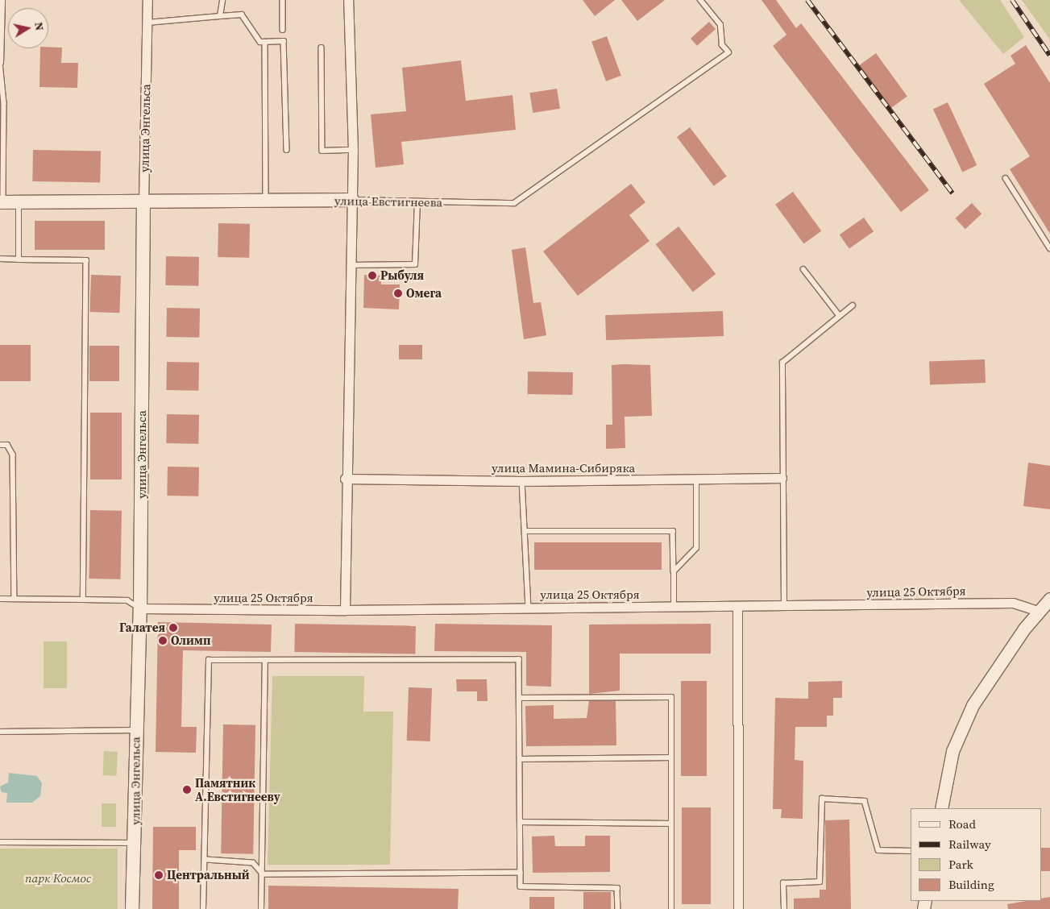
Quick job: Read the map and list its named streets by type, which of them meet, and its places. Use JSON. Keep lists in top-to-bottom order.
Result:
{
  "streets": {
    "main road": ["улица Энгельса", "улица Евстигнеева"],
    "street": ["улица Мамина-Сибиряка", "улица 25 Октября"]
  },
  "crossings": [
    ["улица Энгельса", "улица Евстигнеева"],
    ["улица Энгельса", "улица 25 Октября"]
  ],
  "parks": ["парк Космос"],
  "places": [
    "Рыбуля",
    "Омега",
    "Галатея",
    "Олимп",
    "Памятник А.Евстигнееву",
    "Центральный"
  ],
  "legend": [
    "Road",
    "Railway",
    "Park",
    "Building"
  ],
  "north": "right"
}
